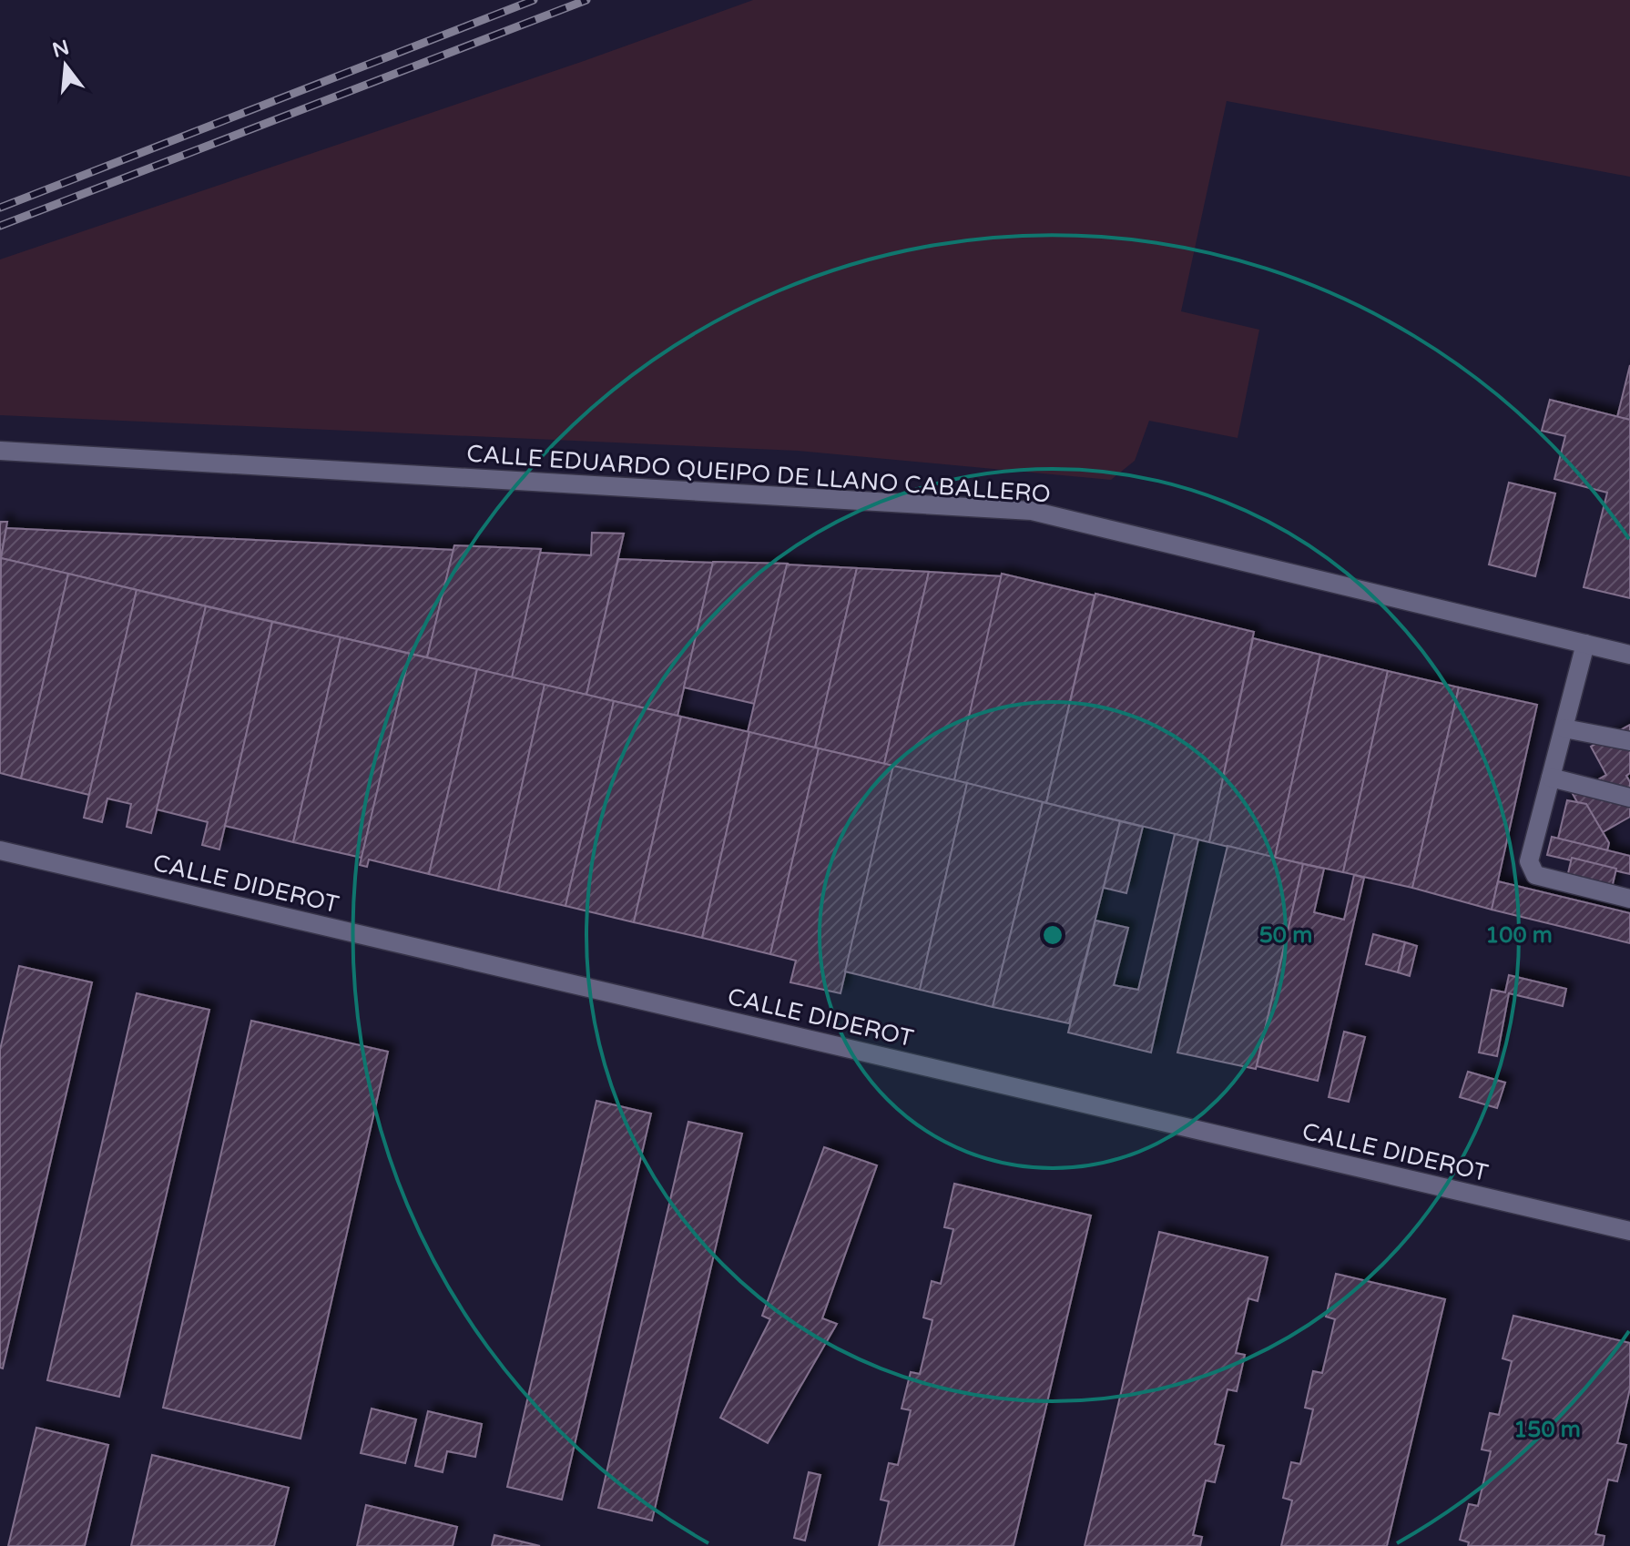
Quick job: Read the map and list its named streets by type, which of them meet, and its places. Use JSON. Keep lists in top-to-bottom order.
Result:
{
  "streets": {
    "street": ["CALLE EDUARDO QUEIPO DE LLANO CABALLERO", "CALLE DIDEROT"]
  },
  "north": "top",
  "rings": ["50 m", "100 m", "150 m"]
}
